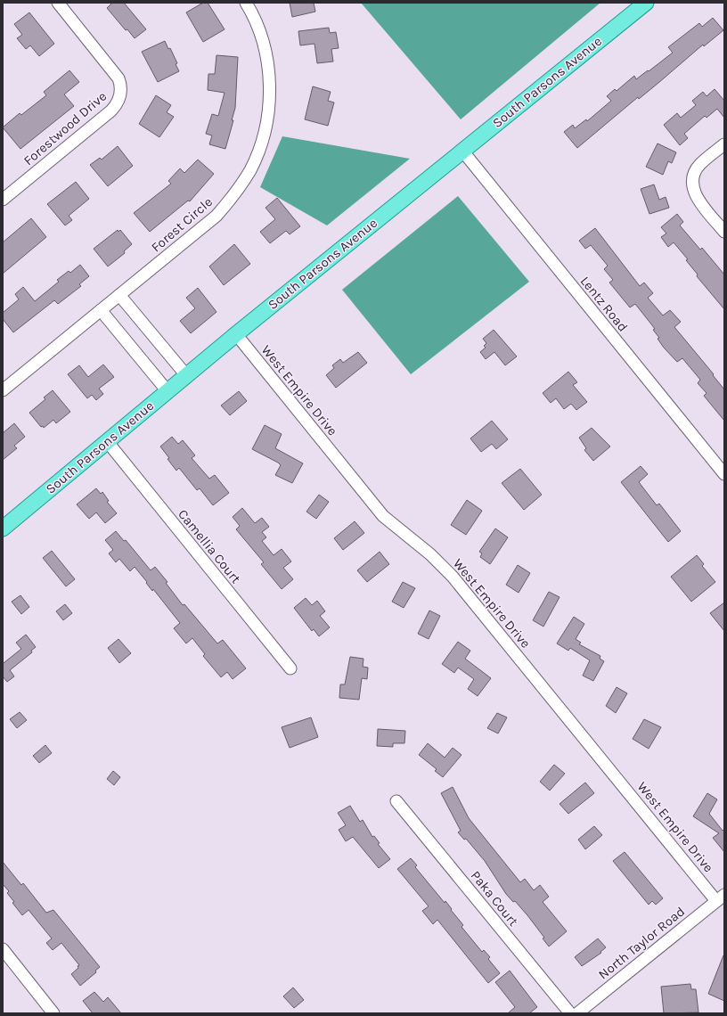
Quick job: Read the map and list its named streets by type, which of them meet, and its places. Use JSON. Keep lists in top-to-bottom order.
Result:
{
  "streets": {
    "main road": ["South Parsons Avenue"],
    "street": [
      "Forestwood Drive",
      "Forest Circle",
      "Lentz Road",
      "West Empire Drive",
      "Camellia Court",
      "Paka Court",
      "North Taylor Road"
    ]
  },
  "crossings": [
    ["South Parsons Avenue", "Lentz Road"],
    ["South Parsons Avenue", "West Empire Drive"],
    ["South Parsons Avenue", "Camellia Court"],
    ["West Empire Drive", "North Taylor Road"]
  ]
}
